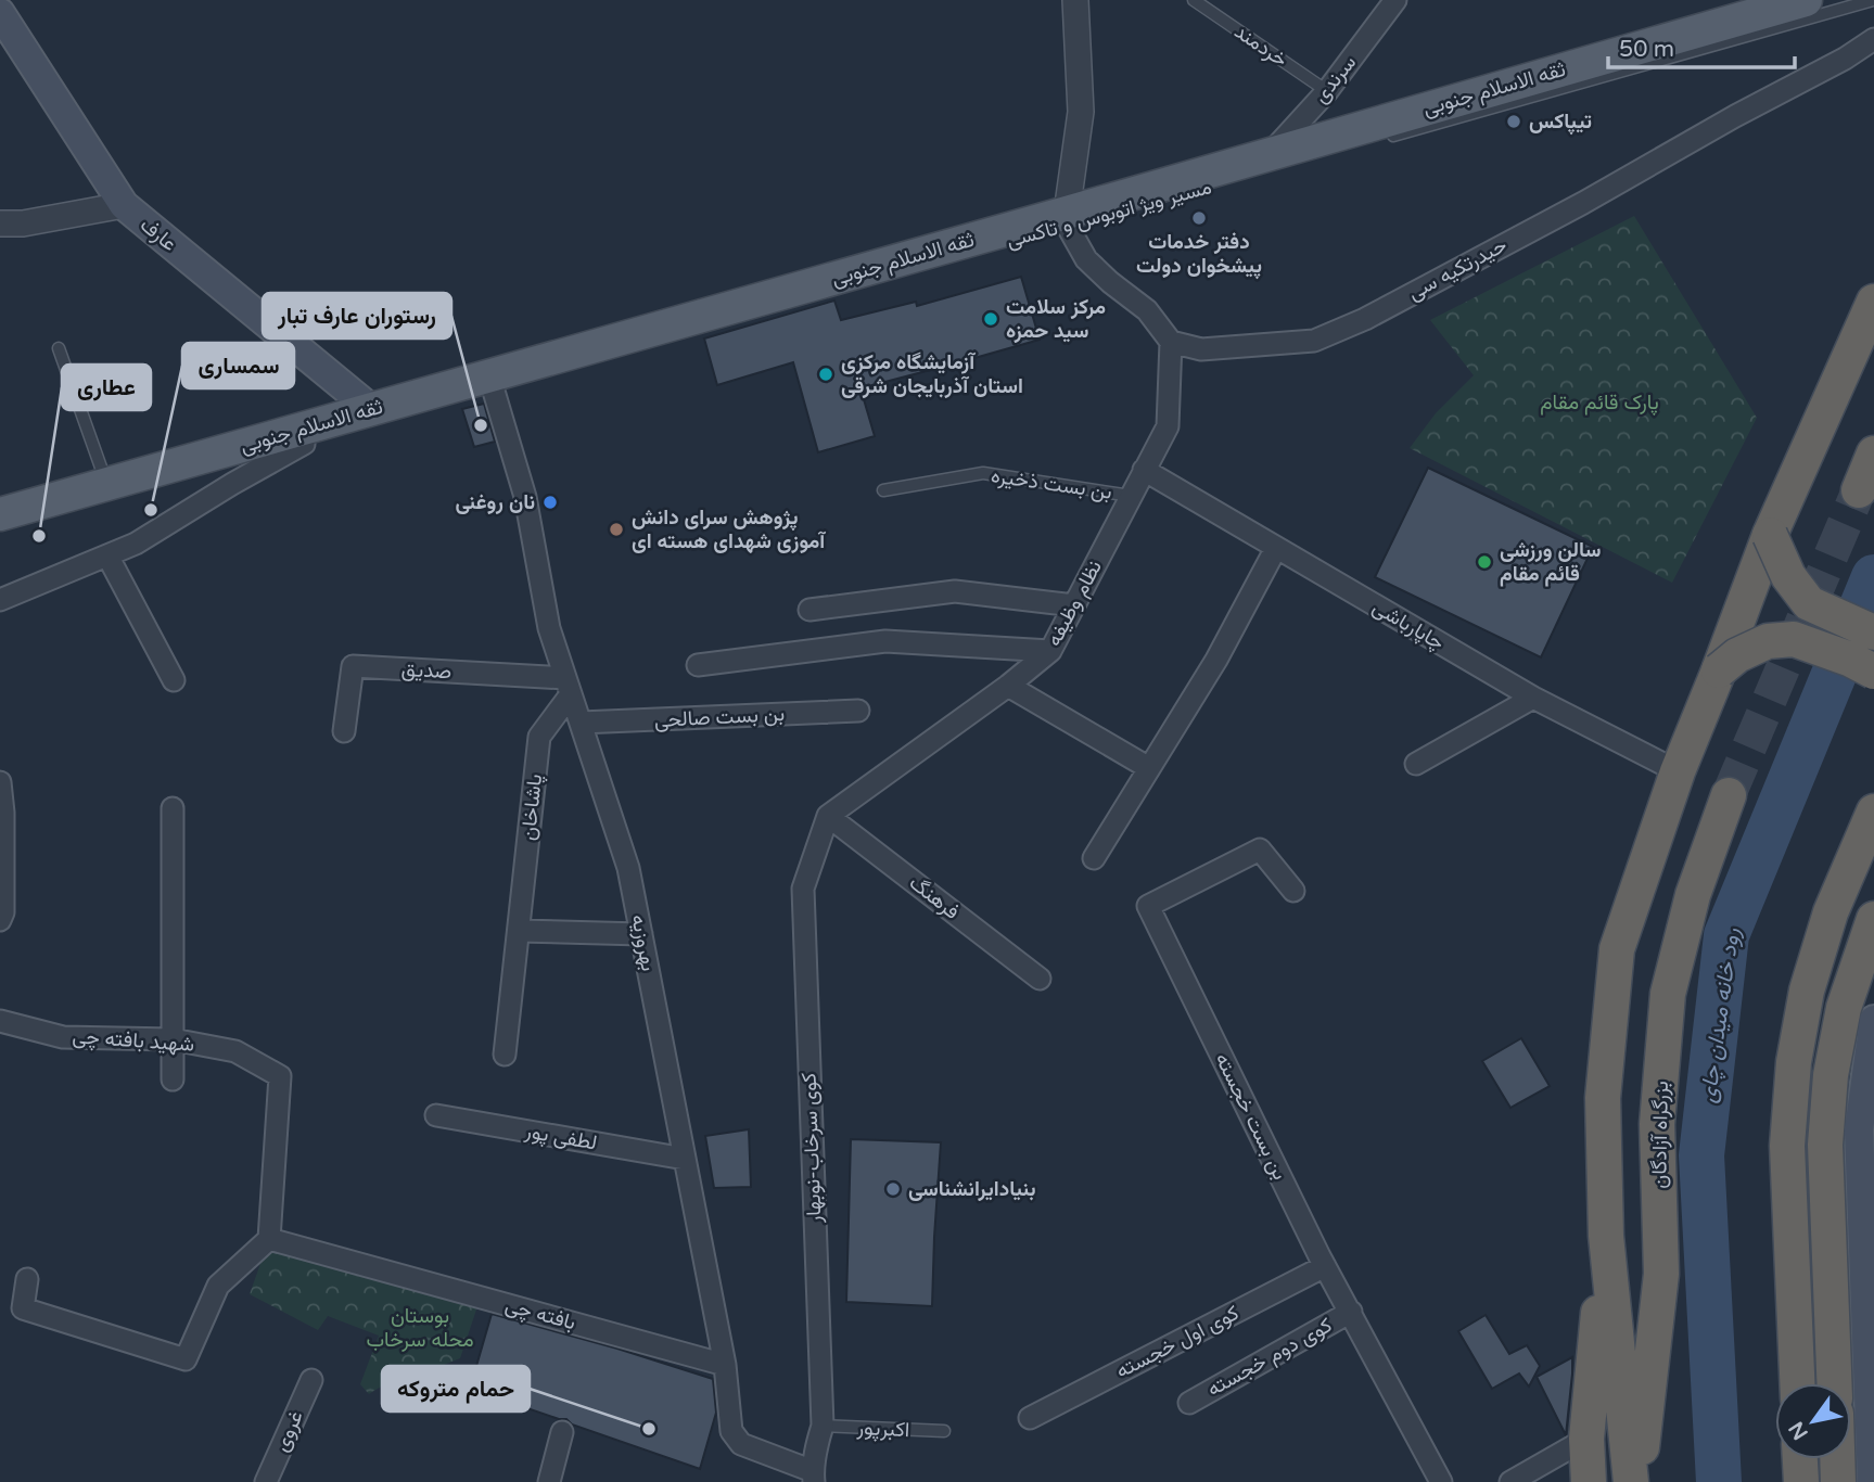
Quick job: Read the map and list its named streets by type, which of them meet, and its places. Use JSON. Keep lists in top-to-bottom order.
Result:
{
  "streets": {
    "highway": ["بزرگراه آزادگان"],
    "main road": ["ثقه الاسلام جنوبی", "عارف"],
    "street": [
      "سرندی",
      "حیدرتکیه سی",
      "نظام وظیفه",
      "چاپارباشی",
      "صدیق",
      "بن بست صالحی",
      "پاشاخان",
      "فرهنگ",
      "بهروزیه",
      "شهید بافته چی",
      "بن بست خجسته",
      "لطفی پور",
      "کوی سرخاب-نوبهار",
      "بافته چی",
      "کوی اول خجسته",
      "کوی دوم خجسته",
      "غروی"
    ],
    "lane": [
      "خردمند",
      "مسیر ویژ اتوبوس و تاکسی",
      "بن بست ذخیره",
      "اکبرپور"
    ]
  },
  "crossings": [
    ["خردمند", "سرندی"],
    ["سرندی", "ثقه الاسلام جنوبی"],
    ["ثقه الاسلام جنوبی", "مسیر ویژ اتوبوس و تاکسی"],
    ["ثقه الاسلام جنوبی", "عارف"],
    ["ثقه الاسلام جنوبی", "بهروزیه"],
    ["حیدرتکیه سی", "نظام وظیفه"],
    ["بن بست ذخیره", "نظام وظیفه"],
    ["نظام وظیفه", "چاپارباشی"],
    ["نظام وظیفه", "فرهنگ"],
    ["نظام وظیفه", "کوی سرخاب-نوبهار"],
    ["صدیق", "پاشاخان"],
    ["صدیق", "بهروزیه"],
    ["بن بست صالحی", "بهروزیه"],
    ["پاشاخان", "بهروزیه"],
    ["فرهنگ", "کوی سرخاب-نوبهار"],
    ["بهروزیه", "لطفی پور"],
    ["بهروزیه", "کوی سرخاب-نوبهار"],
    ["بهروزیه", "بافته چی"],
    ["شهید بافته چی", "بافته چی"],
    ["بن بست خجسته", "کوی اول خجسته"],
    ["بن بست خجسته", "کوی دوم خجسته"],
    ["کوی سرخاب-نوبهار", "اکبرپور"]
  ],
  "water": ["رود خانه میدان چای"],
  "parks": ["پارک قائم مقام", "بوستان محله سرخاب"],
  "places": [
    "تیپاکس",
    "دفتر خدمات پیشخوان دولت",
    "مرکز سلامت سید حمزه",
    "آزمایشگاه مرکزی استان آذربایجان شرقی",
    "رستوران عارف تبار",
    "نان روغنی",
    "سمساری",
    "پژوهش سرای دانش آموزی شهدای هسته ای",
    "عطاری",
    "سالن ورزشی قائم مقام",
    "بنیادایرانشناسی",
    "حمام متروکه"
  ],
  "scale_bar": "50 m",
  "north": "bottom left"
}
